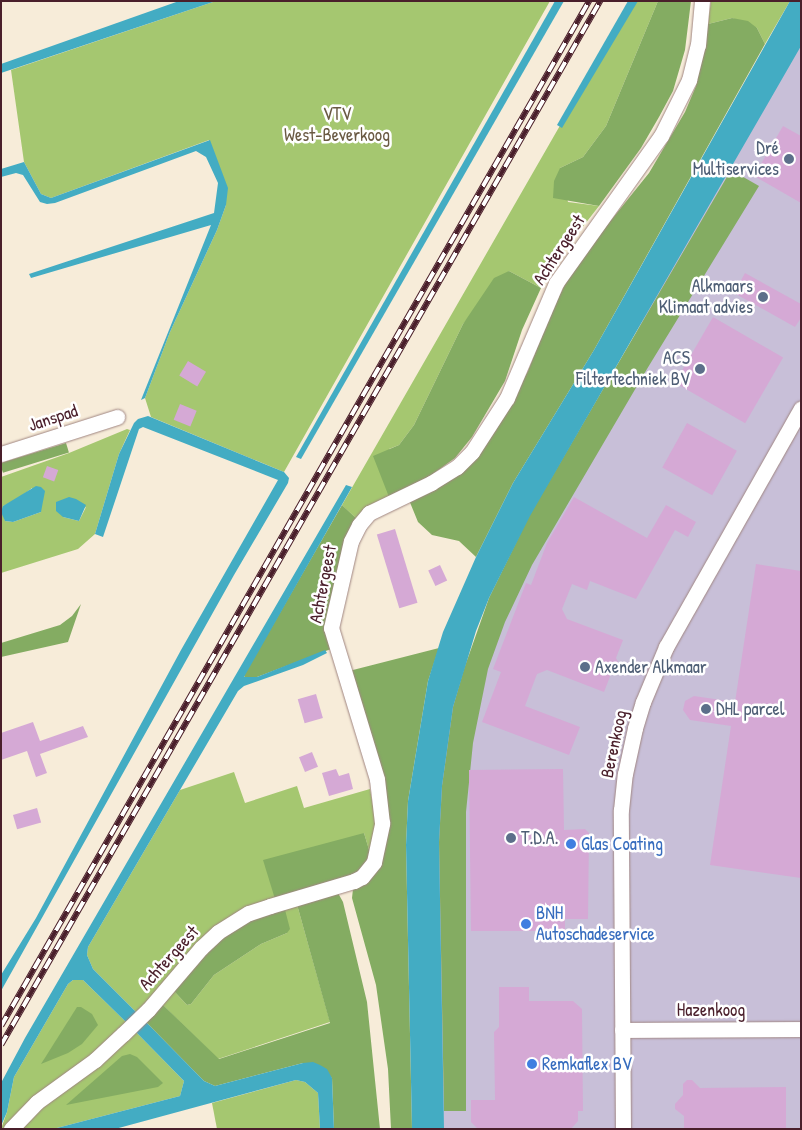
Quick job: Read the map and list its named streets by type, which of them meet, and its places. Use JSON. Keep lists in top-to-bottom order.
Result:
{
  "streets": {
    "street": [
      "Achtergeest",
      "Janspad",
      "Berenkoog",
      "Hazenkoog"
    ]
  },
  "crossings": [
    ["Berenkoog", "Hazenkoog"]
  ],
  "parks": ["VTV West-Beverkoog"],
  "places": [
    "Dré Multiservices",
    "Alkmaars Klimaat advies",
    "ACS Filtertechniek BV",
    "Axender Alkmaar",
    "DHL parcel",
    "T.D.A.",
    "Glas Coating",
    "BNH Autoschadeservice",
    "Remkaflex BV"
  ]
}
